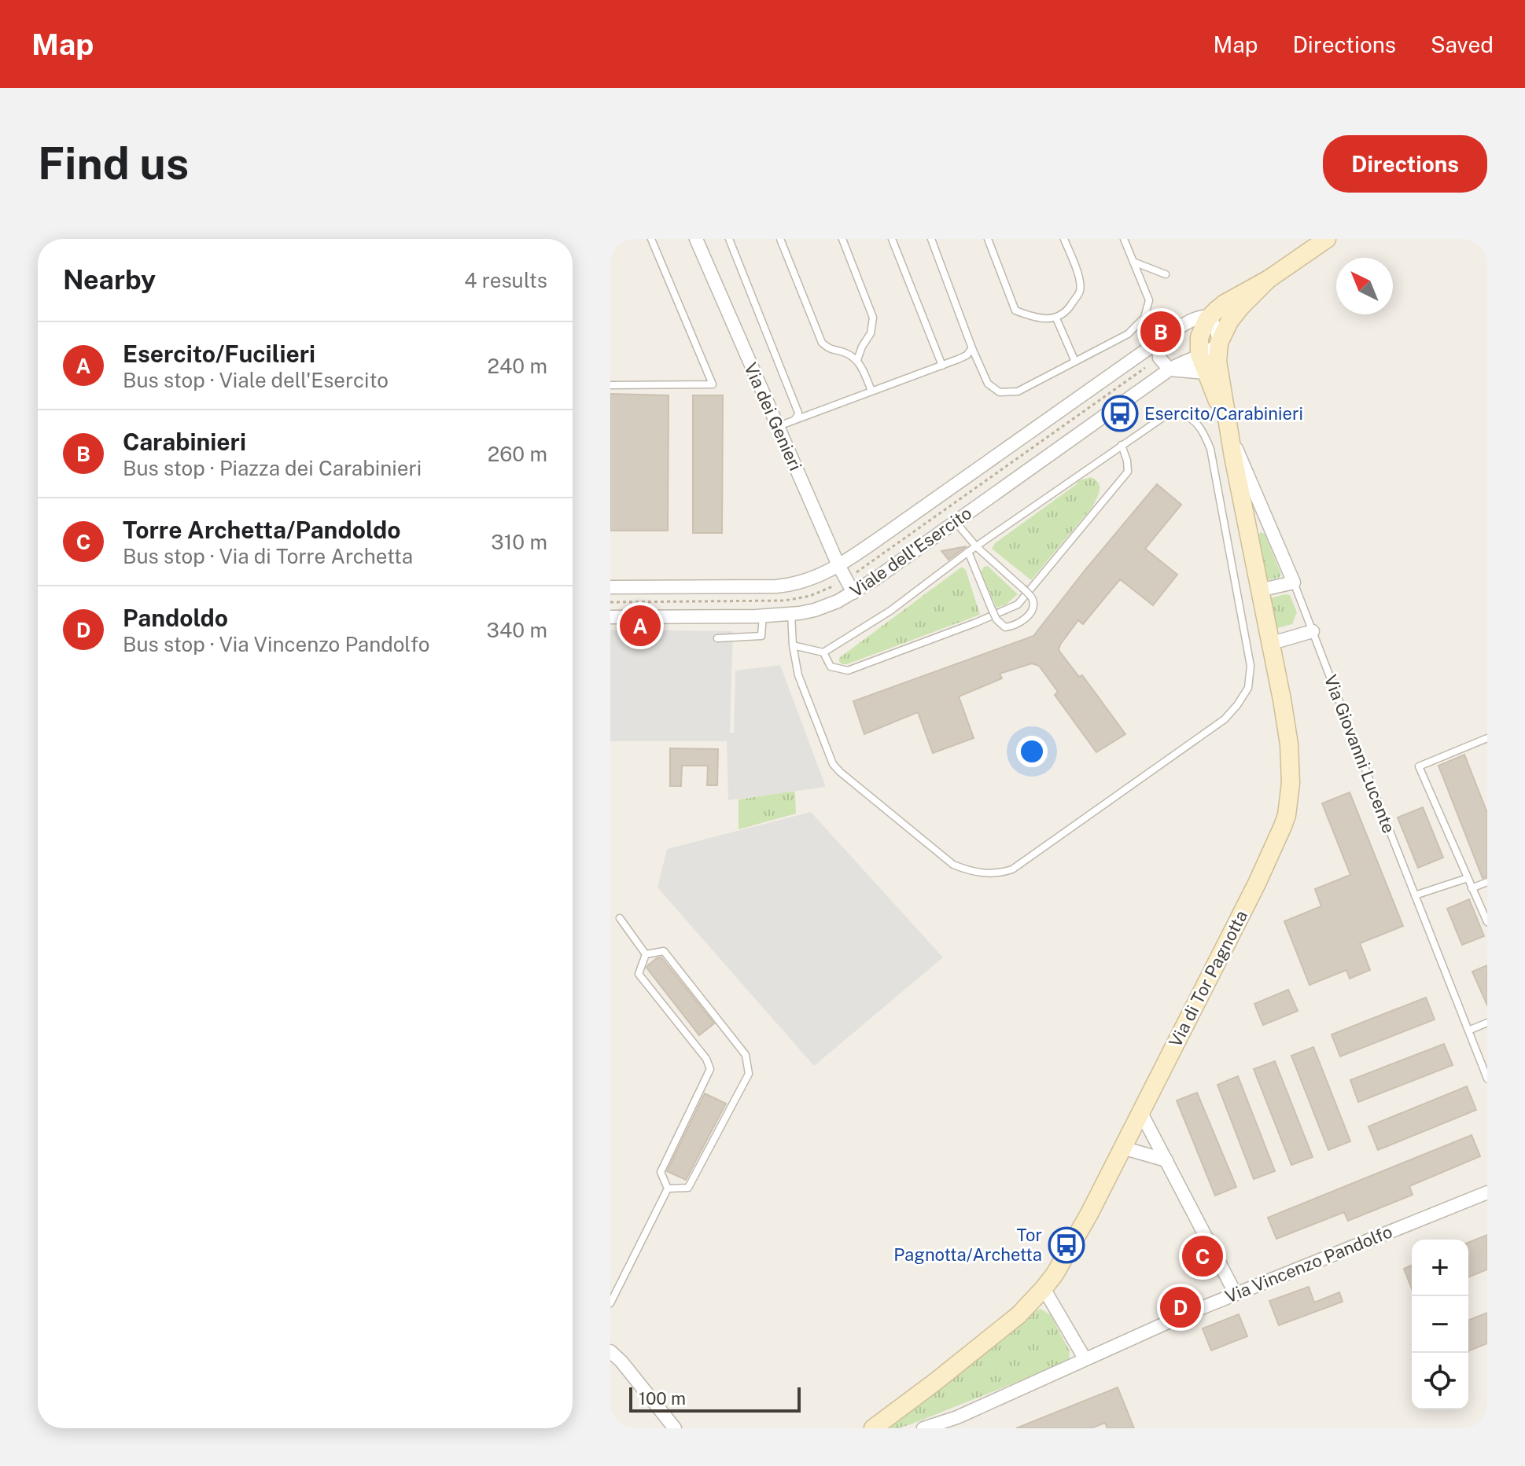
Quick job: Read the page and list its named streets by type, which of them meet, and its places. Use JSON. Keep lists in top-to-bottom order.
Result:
{
  "streets": {
    "street": [
      "Via dei Genieri",
      "Viale dell'Esercito",
      "Via Giovanni Lucente",
      "Via di Tor Pagnotta",
      "Via Vincenzo Pandolfo"
    ]
  },
  "crossings": [
    ["Via dei Genieri", "Viale dell'Esercito"],
    ["Viale dell'Esercito", "Via di Tor Pagnotta"],
    ["Via Giovanni Lucente", "Via di Tor Pagnotta"]
  ],
  "places": {
    "bus stop": ["Esercito/Carabinieri", "Tor Pagnotta/Archetta"]
  },
  "scale_bar": "100 m",
  "north": "top left",
  "page": {
    "header": "Map",
    "nav": ["Map", "Directions", "Saved"],
    "buttons": "Directions",
    "title": "Find us",
    "heading": ["Nearby", "4 results"],
    "pins": [
      "B",
      "A",
      "C",
      "D"
    ],
    "list": [
      {
        "mark": "A",
        "name": "Esercito/Fucilieri",
        "note": "Bus stop · Viale dell'Esercito",
        "value": "240 m"
      },
      {
        "mark": "B",
        "name": "Carabinieri",
        "note": "Bus stop · Piazza dei Carabinieri",
        "value": "260 m"
      },
      {
        "mark": "C",
        "name": "Torre Archetta/Pandoldo",
        "note": "Bus stop · Via di Torre Archetta",
        "value": "310 m"
      },
      {
        "mark": "D",
        "name": "Pandoldo",
        "note": "Bus stop · Via Vincenzo Pandolfo",
        "value": "340 m"
      }
    ],
    "map_buttons": ["+", "−"],
    "scale": "100 m"
  }
}
